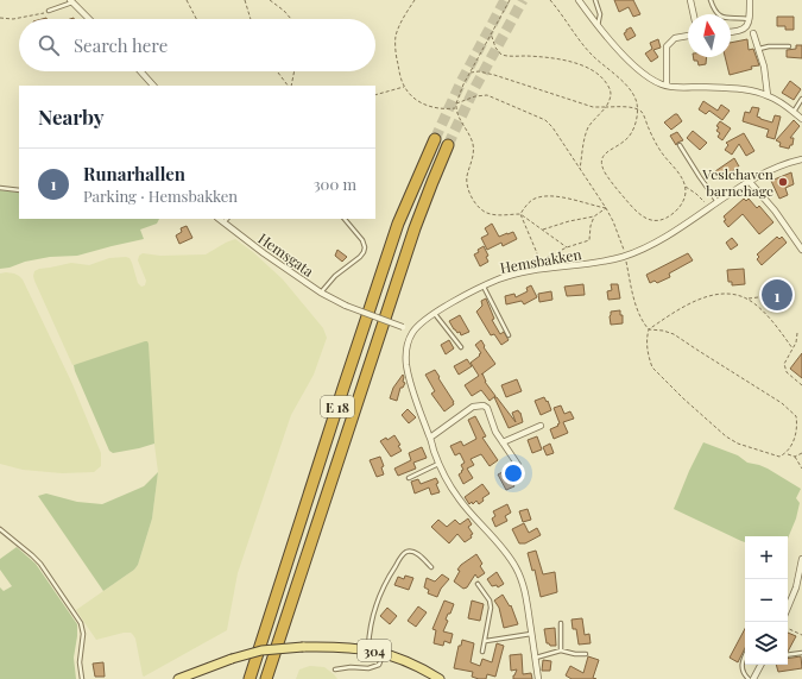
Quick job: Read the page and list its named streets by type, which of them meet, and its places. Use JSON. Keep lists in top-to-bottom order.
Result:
{
  "streets": {
    "highway": ["E 18"],
    "main road": ["304"],
    "street": ["Hemsgata", "Hemsbakken"]
  },
  "crossings": [
    ["Hemsgata", "Hemsbakken"]
  ],
  "places": ["Veslehaven barnehage"],
  "north": "top",
  "page": {
    "search": "Search here",
    "heading": "Nearby",
    "list": [
      {
        "mark": "1",
        "name": "Runarhallen",
        "note": "Parking · Hemsbakken",
        "value": "300 m"
      }
    ],
    "pins": "1",
    "map_buttons": ["+", "−"]
  }
}
